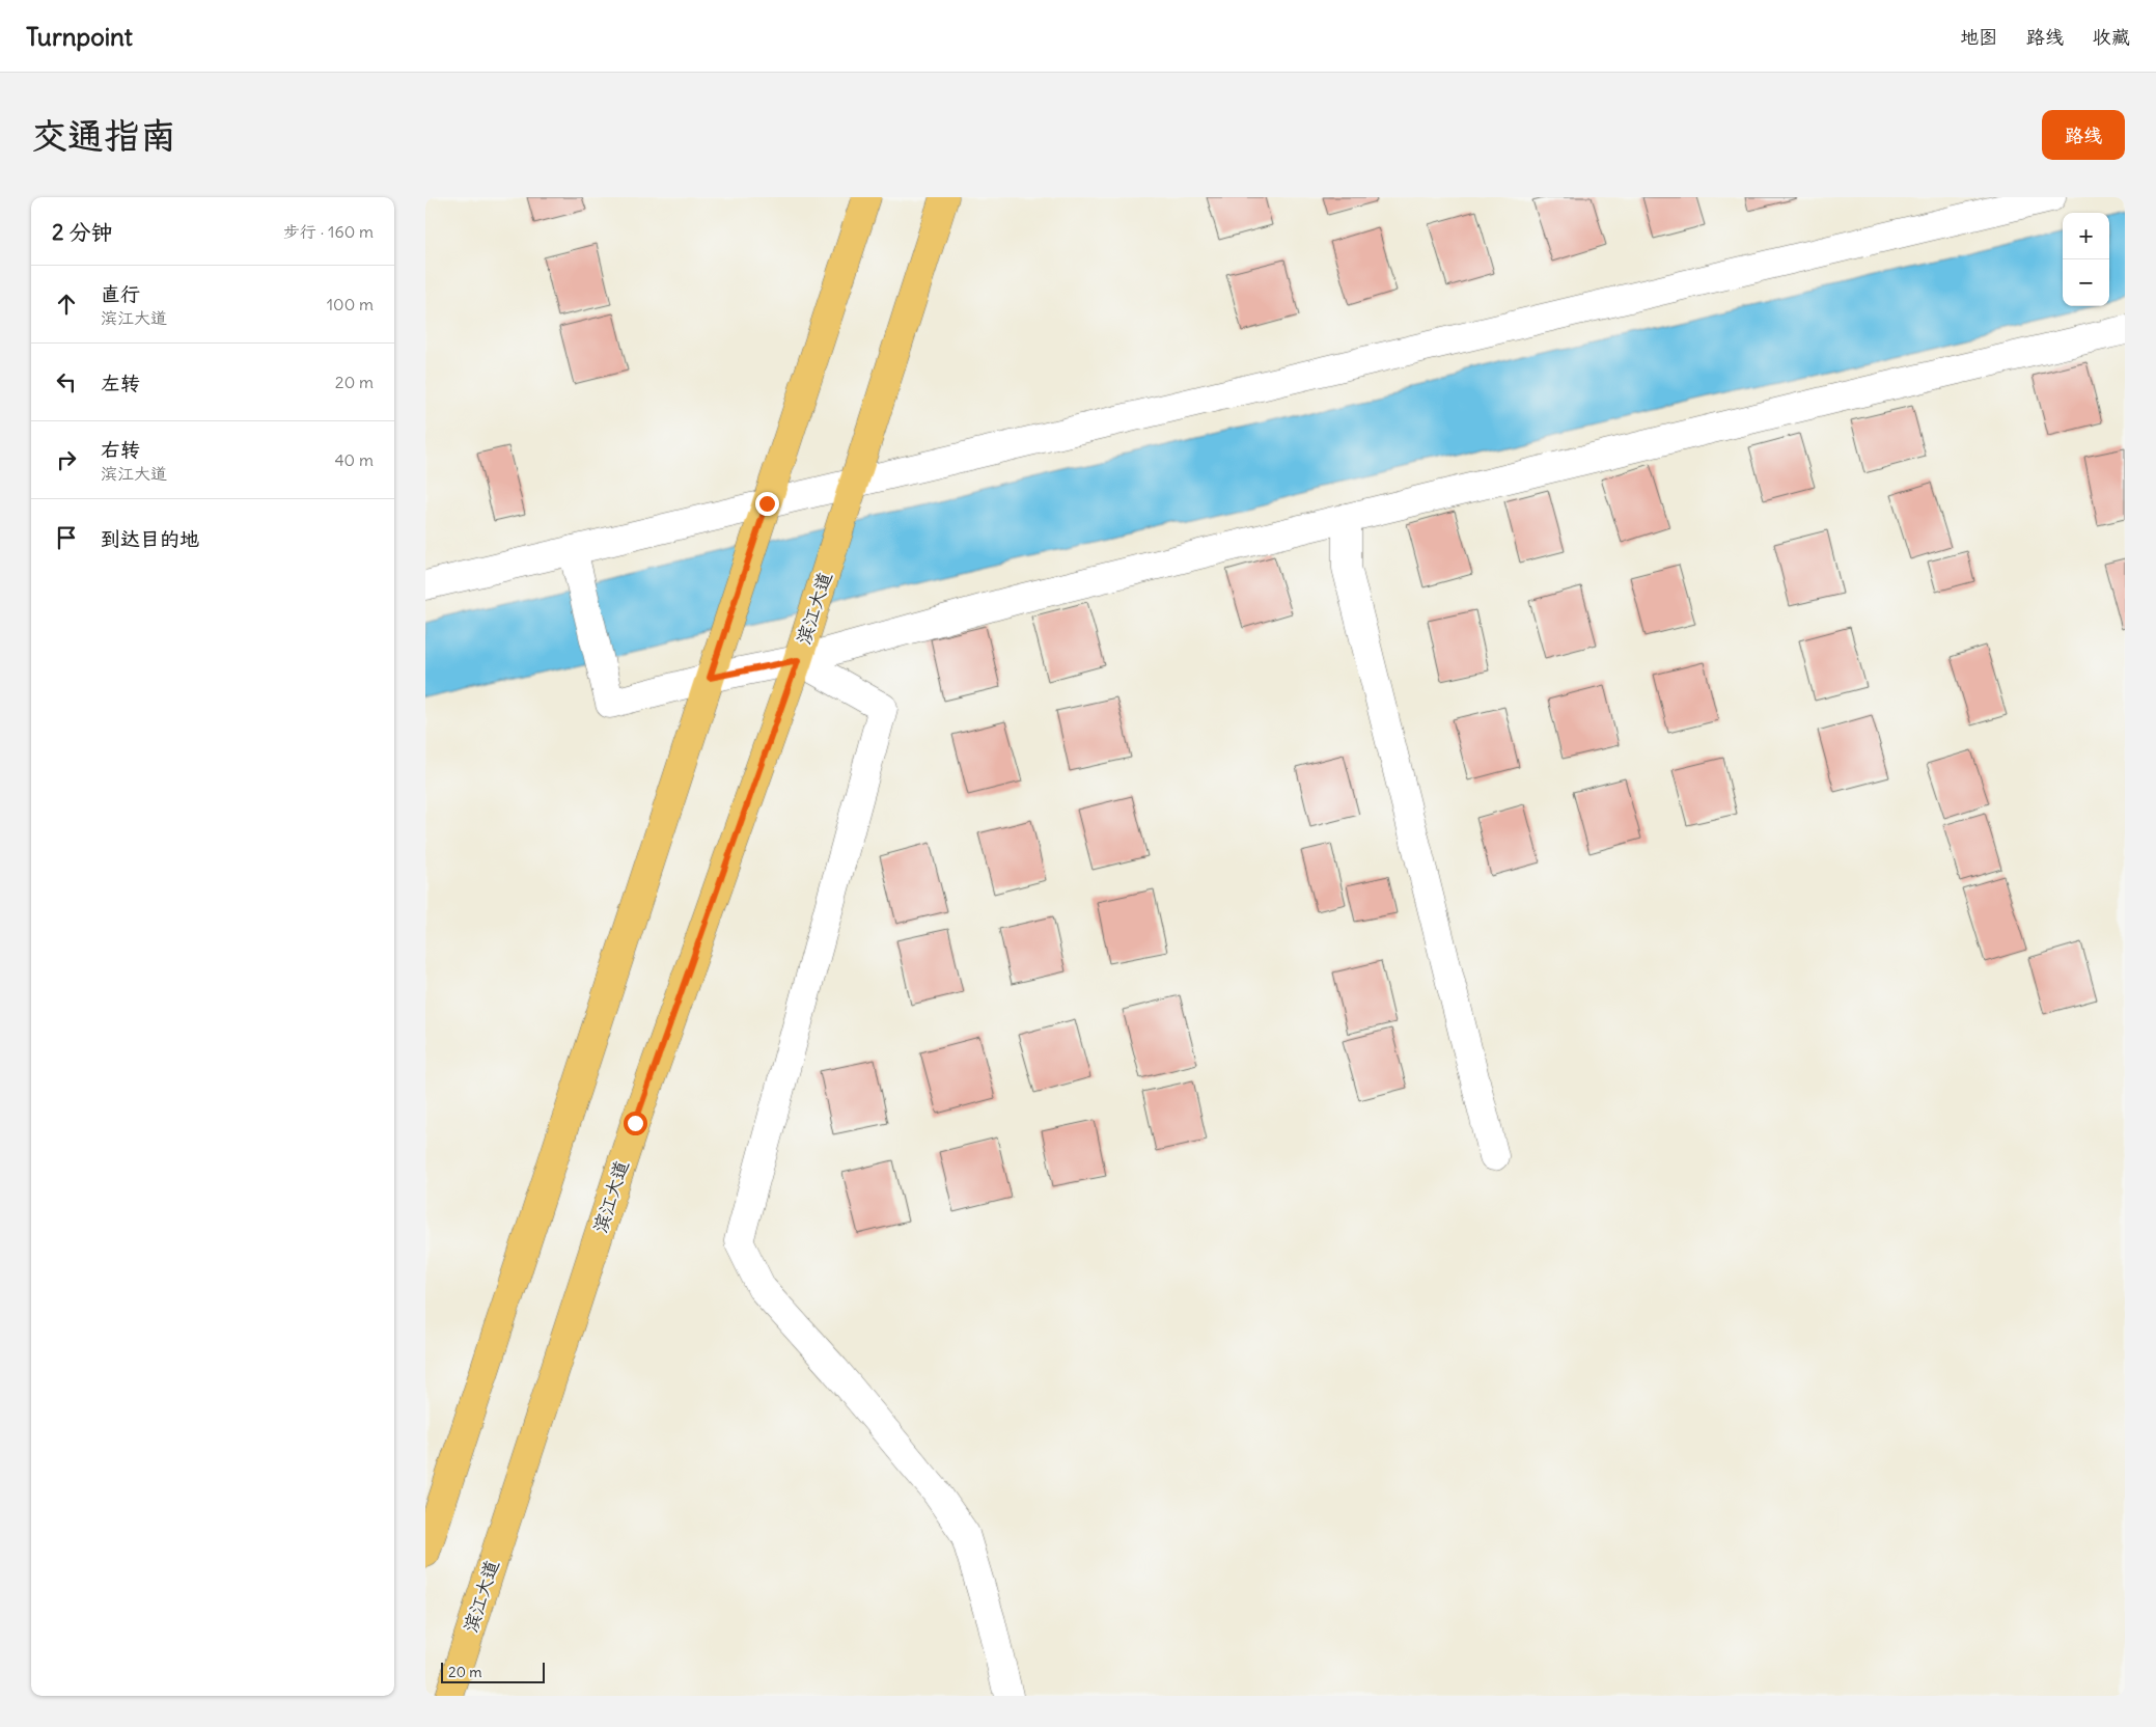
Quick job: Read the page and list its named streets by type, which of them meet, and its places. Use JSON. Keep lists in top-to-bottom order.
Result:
{
  "streets": {
    "main road": ["滨江大道"]
  },
  "scale_bar": "20 m",
  "page": {
    "header": "Turnpoint",
    "nav": ["地图", "路线", "收藏"],
    "buttons": "路线",
    "title": "交通指南",
    "heading": ["2 分钟", "步行 · 160 m"],
    "map_buttons": ["+", "−"],
    "list": [
      ["直行", "滨江大道", "100 m"],
      ["左转", "20 m"],
      ["右转", "滨江大道", "40 m"],
      "到达目的地"
    ],
    "scale": "20 m"
  }
}
